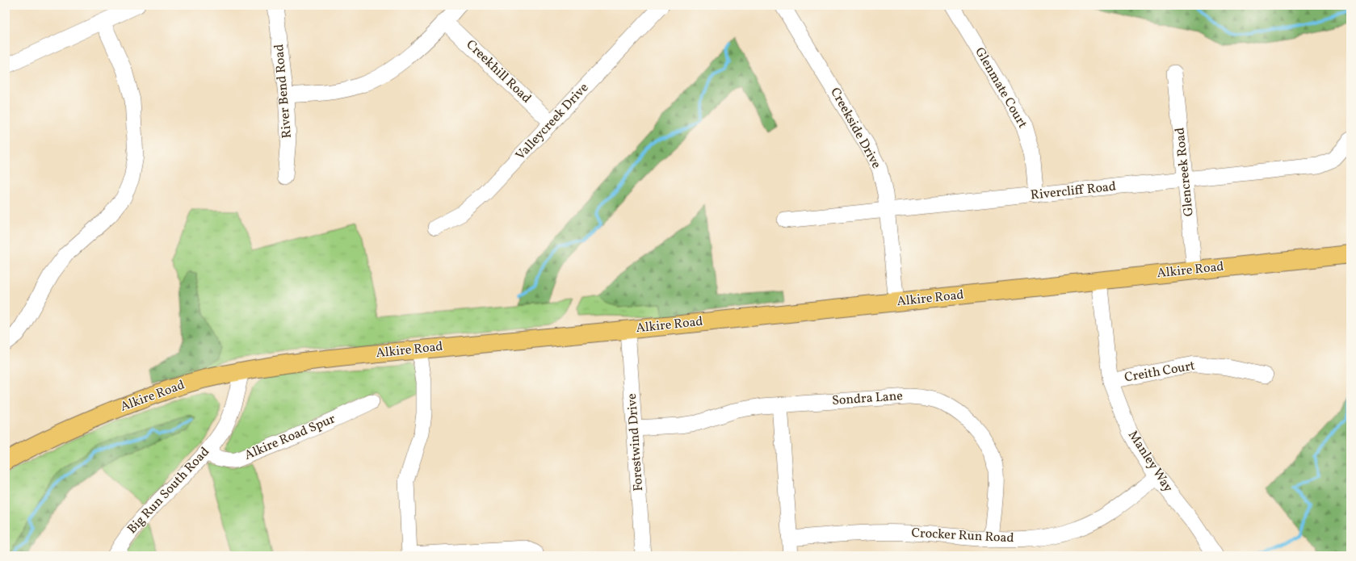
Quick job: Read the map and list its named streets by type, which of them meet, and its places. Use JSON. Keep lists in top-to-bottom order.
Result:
{
  "streets": {
    "main road": ["Alkire Road"],
    "street": [
      "Creekhill Road",
      "Glenmate Court",
      "River Bend Road",
      "Valleycreek Drive",
      "Creekside Drive",
      "Glencreek Road",
      "Rivercliff Road",
      "Creith Court",
      "Sondra Lane",
      "Alkire Road Spur",
      "Forestwind Drive",
      "Manley Way",
      "Big Run South Road",
      "Crocker Run Road"
    ]
  },
  "crossings": [
    ["Creekhill Road", "Valleycreek Drive"],
    ["Glenmate Court", "Rivercliff Road"],
    ["Creekside Drive", "Rivercliff Road"],
    ["Creekside Drive", "Alkire Road"],
    ["Glencreek Road", "Rivercliff Road"],
    ["Glencreek Road", "Alkire Road"],
    ["Alkire Road", "Forestwind Drive"],
    ["Alkire Road", "Manley Way"],
    ["Alkire Road", "Big Run South Road"],
    ["Creith Court", "Manley Way"],
    ["Sondra Lane", "Forestwind Drive"],
    ["Sondra Lane", "Crocker Run Road"],
    ["Alkire Road Spur", "Big Run South Road"],
    ["Manley Way", "Crocker Run Road"]
  ]
}
